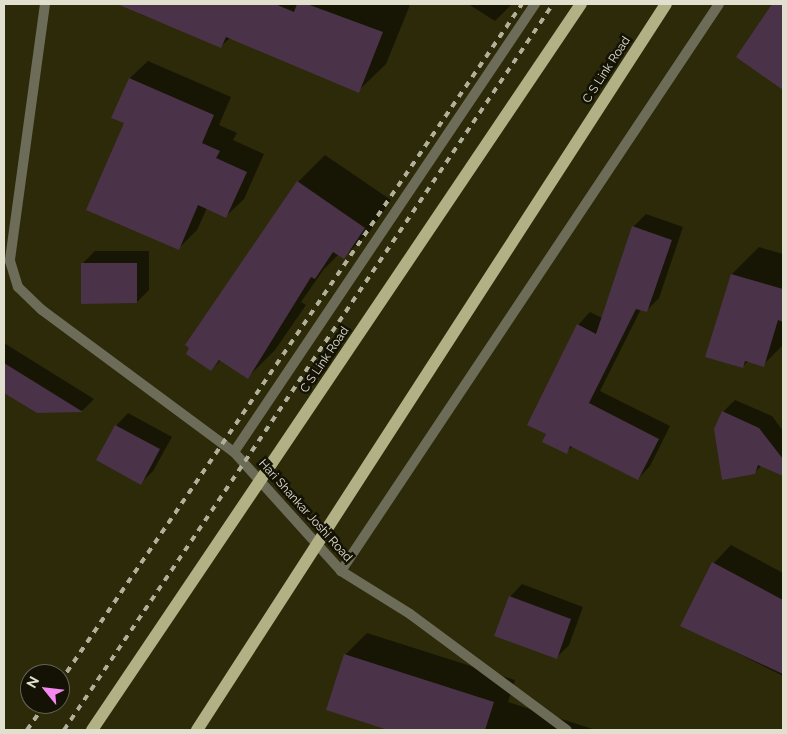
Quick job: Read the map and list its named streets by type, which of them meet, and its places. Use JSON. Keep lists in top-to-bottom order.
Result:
{
  "streets": {
    "main road": ["C S Link Road"],
    "street": ["Hari Shankar Joshi Road"]
  },
  "north": "top left"
}
